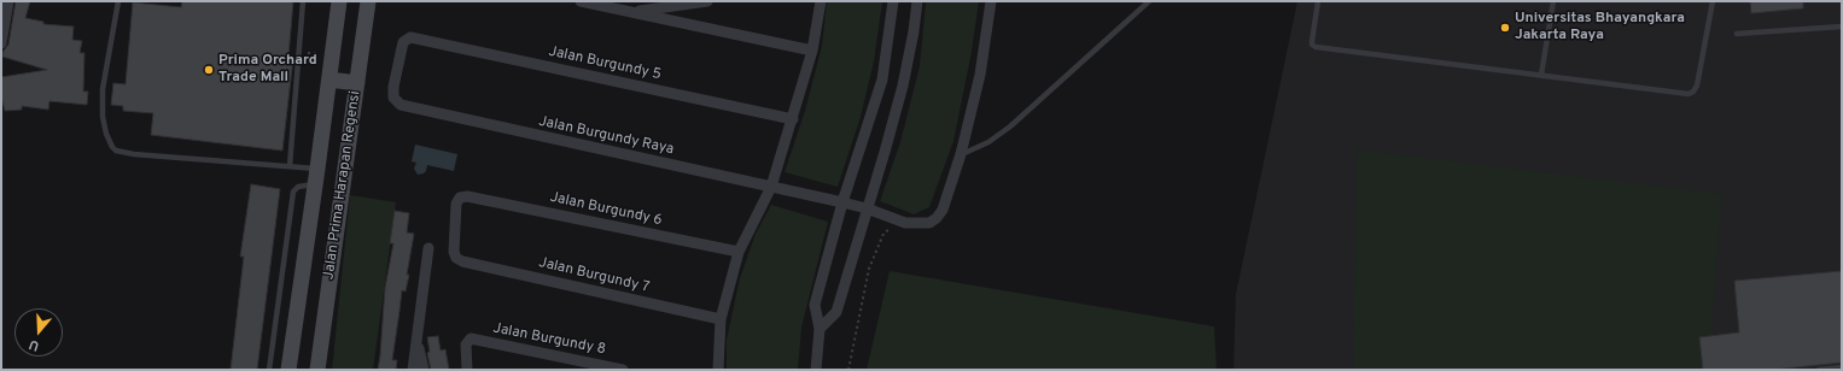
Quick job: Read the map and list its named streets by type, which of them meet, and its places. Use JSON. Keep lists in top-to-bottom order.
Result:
{
  "streets": {
    "street": [
      "Jalan Burgundy 5",
      "Jalan Burgundy Raya",
      "Jalan Prima Harapan Regensi",
      "Jalan Burgundy 6",
      "Jalan Burgundy 7",
      "Jalan Burgundy 8"
    ]
  },
  "crossings": [
    ["Jalan Burgundy 5", "Jalan Burgundy Raya"],
    ["Jalan Burgundy 6", "Jalan Burgundy 7"]
  ],
  "places": ["Universitas Bhayangkara Jakarta Raya", "Prima Orchard Trade Mall"],
  "north": "bottom"
}
